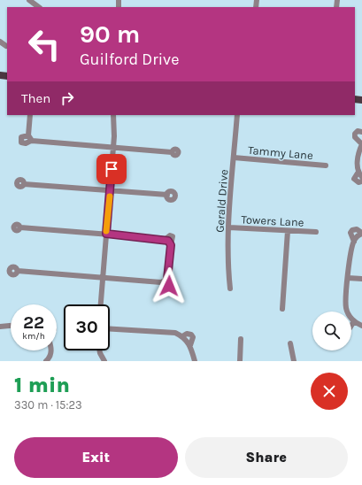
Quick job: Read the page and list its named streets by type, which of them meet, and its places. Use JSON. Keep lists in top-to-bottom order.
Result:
{
  "streets": {
    "street": ["Tammy Lane", "Gerald Drive", "Towers Lane"]
  },
  "crossings": [
    ["Tammy Lane", "Gerald Drive"],
    ["Gerald Drive", "Towers Lane"]
  ],
  "page": {
    "turn": ["90 m", "Guilford Drive"],
    "then": "Then",
    "speed": "22 km/h",
    "limit": "30",
    "heading": ["1 min", "330 m · 15:23"],
    "buttons": ["Exit", "Share"]
  }
}
